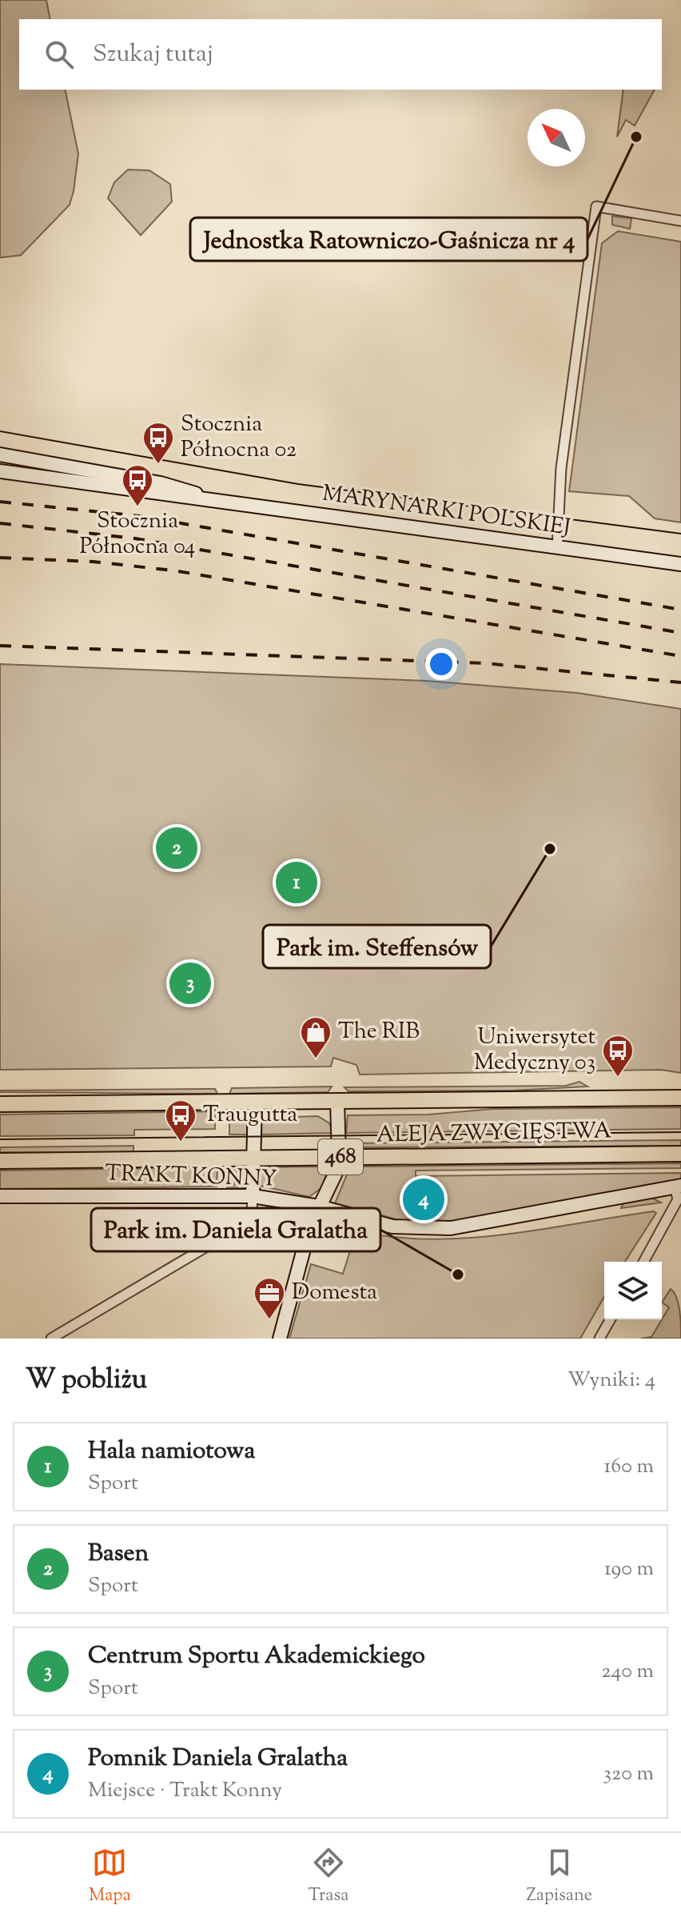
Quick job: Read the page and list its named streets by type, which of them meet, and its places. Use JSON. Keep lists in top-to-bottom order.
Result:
{
  "streets": {
    "main road": ["ALEJA ZWYCIĘSTWA", "468"],
    "street": ["MARYNARKI POLSKIEJ", "TRAKT KONNY"]
  },
  "places": {
    "other": ["Jednostka Ratowniczo-Gaśnicza nr 4", "Park im. Steffensów", "Park im. Daniela Gralatha"],
    "bus stop": [
      "Stocznia Północna 02",
      "Stocznia Północna 04",
      "Uniwersytet Medyczny 03",
      "Traugutta"
    ],
    "shop": ["The RIB"],
    "office": ["Domesta"]
  },
  "north": "top left",
  "page": {
    "search": "Szukaj tutaj",
    "pins": [
      "2",
      "1",
      "3",
      "4"
    ],
    "heading": ["W pobliżu", "Wyniki: 4"],
    "list": [
      {
        "mark": "1",
        "name": "Hala namiotowa",
        "note": "Sport",
        "value": "160 m"
      },
      {
        "mark": "2",
        "name": "Basen",
        "note": "Sport",
        "value": "190 m"
      },
      {
        "mark": "3",
        "name": "Centrum Sportu Akademickiego",
        "note": "Sport",
        "value": "240 m"
      },
      {
        "mark": "4",
        "name": "Pomnik Daniela Gralatha",
        "note": "Miejsce · Trakt Konny",
        "value": "320 m"
      }
    ],
    "nav": ["Mapa", "Trasa", "Zapisane"]
  }
}
